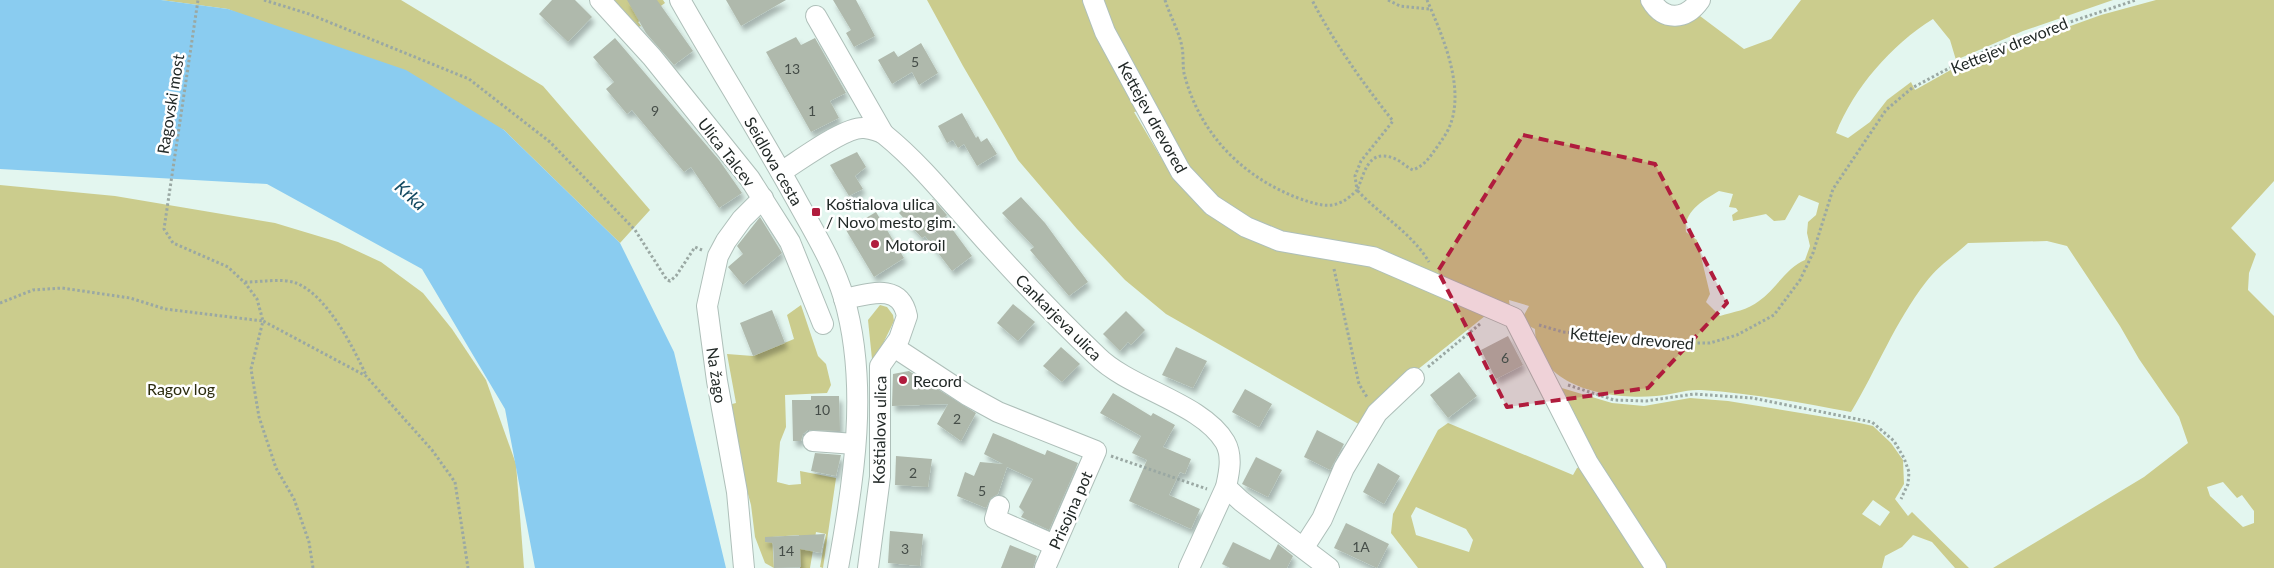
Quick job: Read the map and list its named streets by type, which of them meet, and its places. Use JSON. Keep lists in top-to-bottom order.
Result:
{
  "streets": {
    "street": [
      "Kettejev drevored",
      "Ulica Talcev",
      "Seidlova cesta",
      "Cankarjeva ulica",
      "Na žago",
      "Koštialova ulica",
      "Prisojna pot"
    ],
    "path": ["Ragovski most"]
  },
  "crossings": [
    ["Ulica Talcev", "Na žago"],
    ["Seidlova cesta", "Koštialova ulica"]
  ],
  "water": ["Krka"],
  "parks": ["Ragov log"],
  "places": {
    "transit": ["Koštialova ulica / Novo mesto gim."],
    "other": ["Motoroil", "Record"]
  },
  "house_numbers": [
    "5",
    "13",
    "9",
    "1",
    "6",
    "10",
    "2",
    "2",
    "5",
    "1A",
    "3",
    "14"
  ]
}
